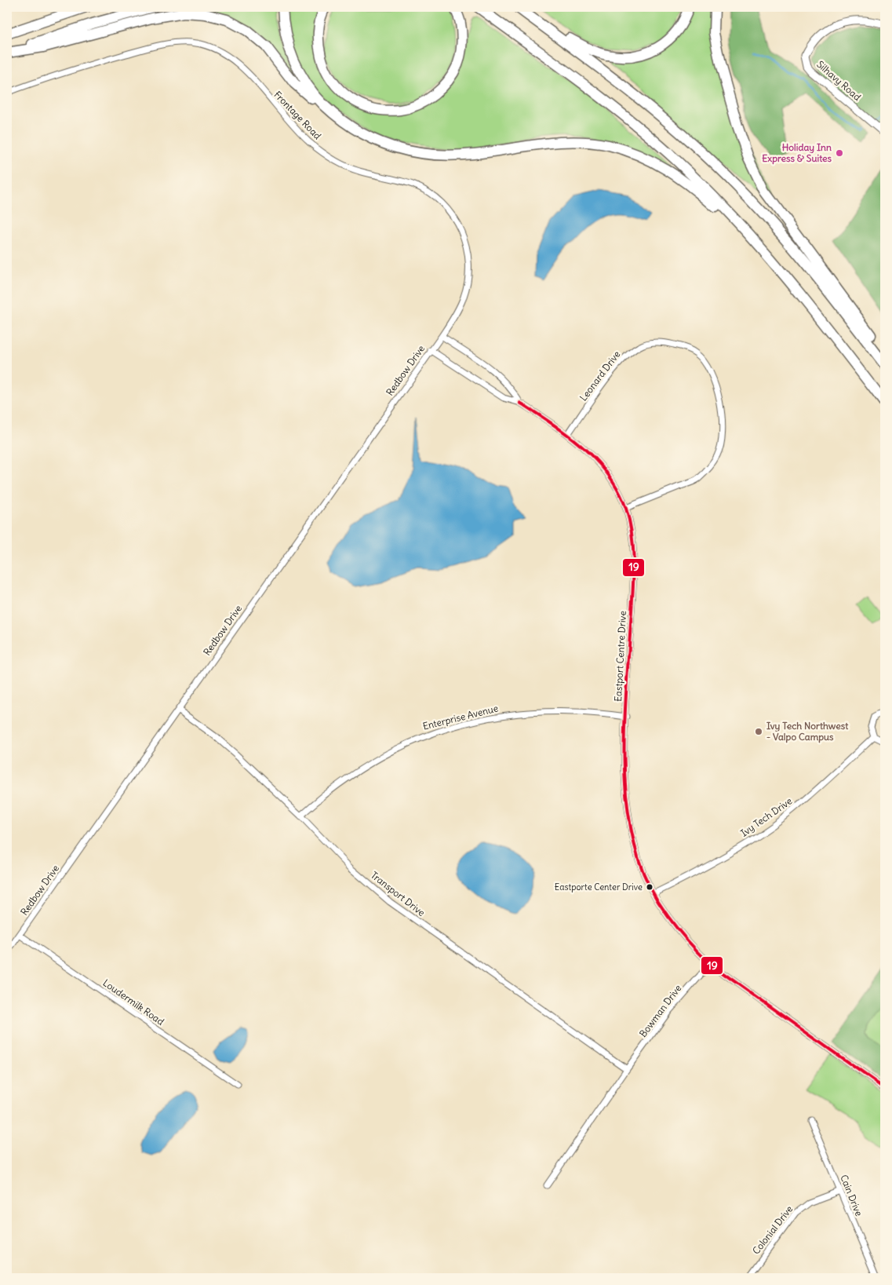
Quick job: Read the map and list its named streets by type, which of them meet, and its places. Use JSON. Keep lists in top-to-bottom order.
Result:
{
  "streets": {
    "street": [
      "Silhavy Road",
      "Frontage Road",
      "Redbow Drive",
      "Leonard Drive",
      "Eastport Centre Drive",
      "Enterprise Avenue",
      "Ivy Tech Drive",
      "Transport Drive",
      "Loudermilk Road",
      "Bowman Drive",
      "Cain Drive",
      "Colonial Drive"
    ]
  },
  "crossings": [
    ["Frontage Road", "Redbow Drive"],
    ["Frontage Road", "Eastport Centre Drive"],
    ["Redbow Drive", "Eastport Centre Drive"],
    ["Redbow Drive", "Transport Drive"],
    ["Redbow Drive", "Loudermilk Road"],
    ["Leonard Drive", "Eastport Centre Drive"],
    ["Eastport Centre Drive", "Enterprise Avenue"],
    ["Eastport Centre Drive", "Ivy Tech Drive"],
    ["Eastport Centre Drive", "Bowman Drive"],
    ["Enterprise Avenue", "Transport Drive"],
    ["Transport Drive", "Bowman Drive"],
    ["Cain Drive", "Colonial Drive"]
  ],
  "places": ["Holiday Inn Express & Suites", "Ivy Tech Northwest - Valpo Campus", "Eastporte Center Drive"],
  "lines": ["transit line 19"]
}
